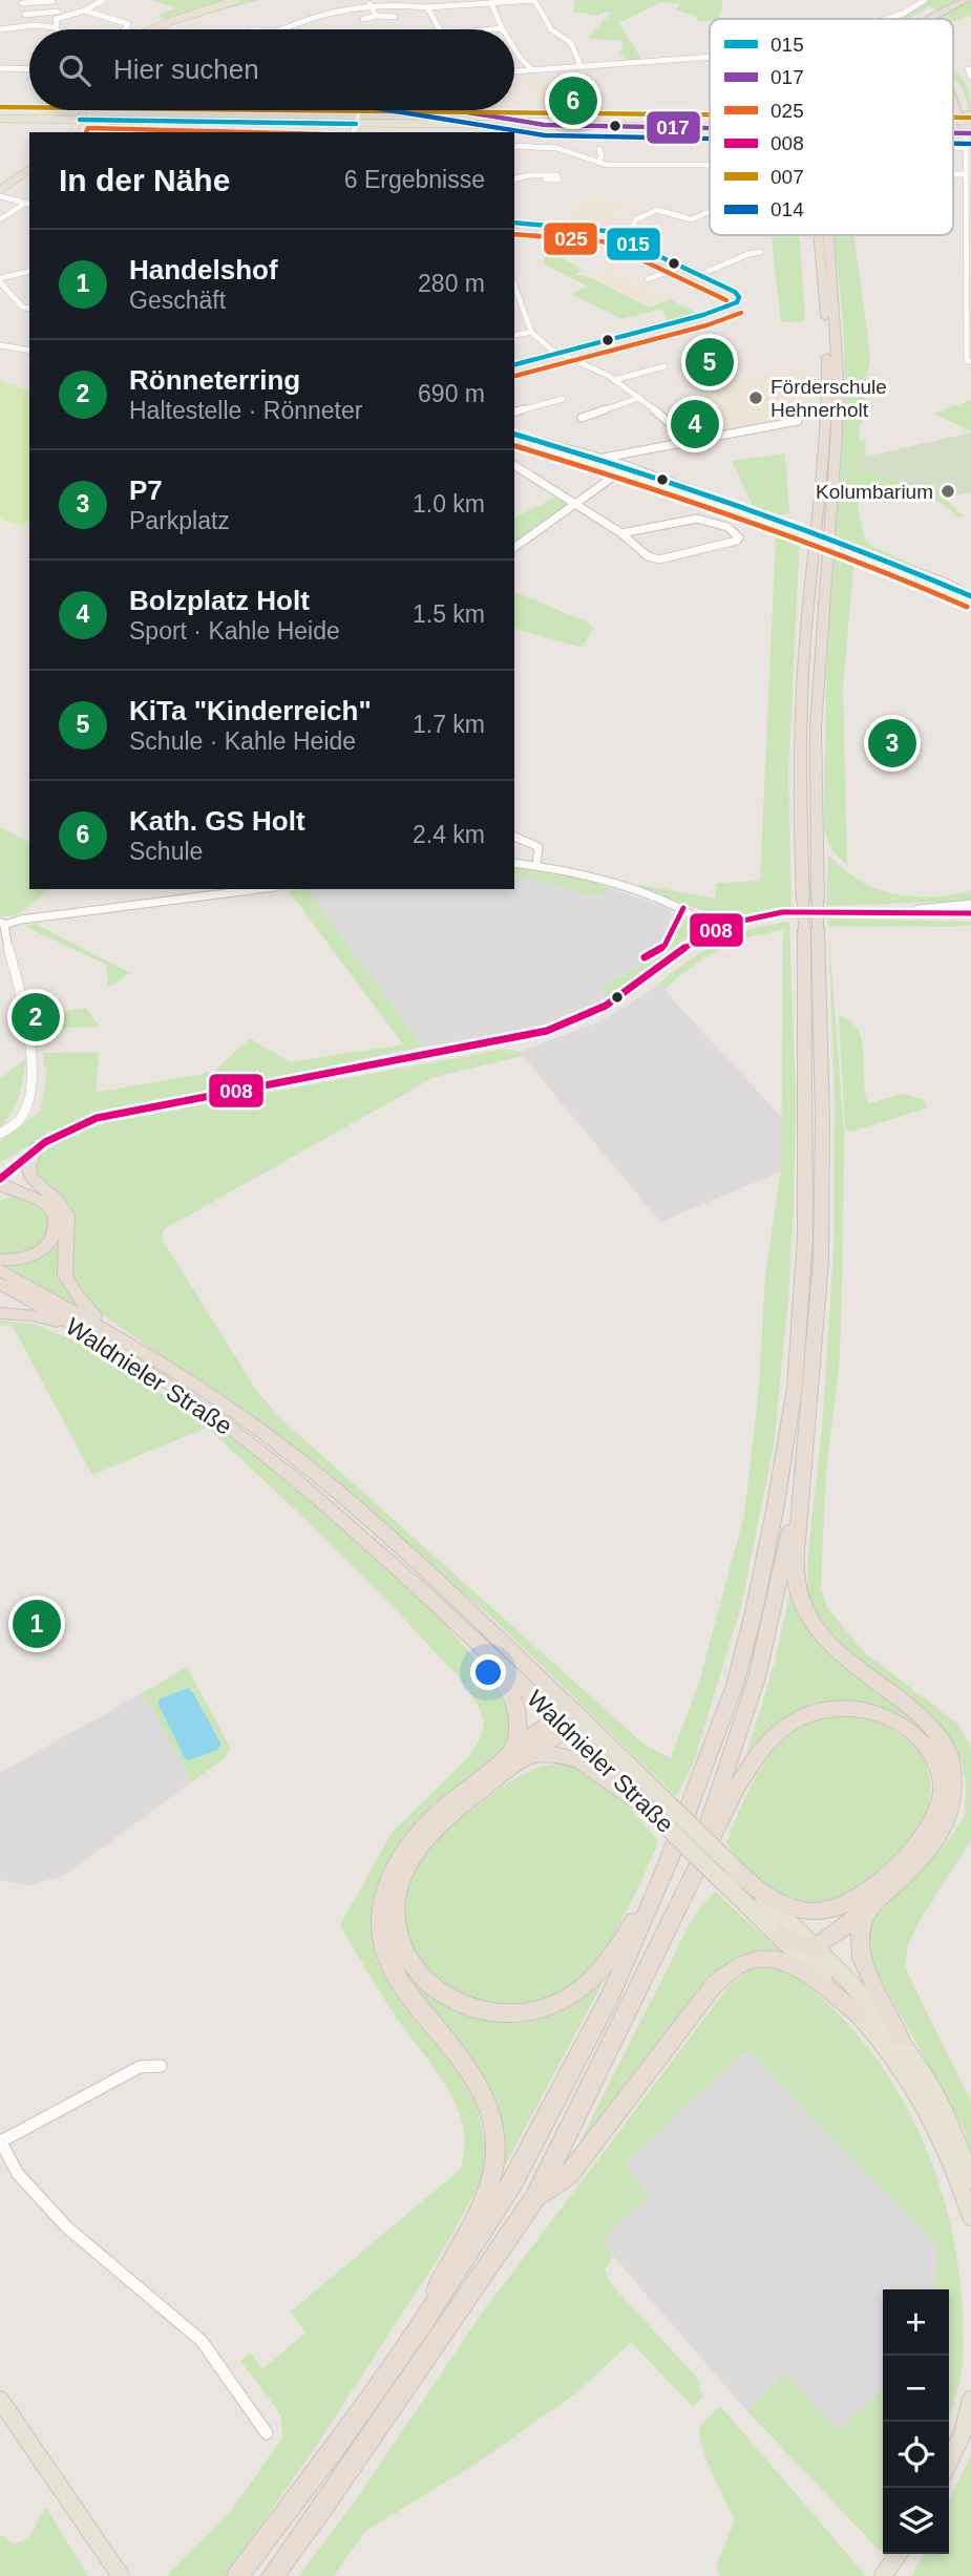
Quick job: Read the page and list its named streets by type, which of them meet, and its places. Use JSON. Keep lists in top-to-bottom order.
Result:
{
  "streets": {
    "highway": ["Waldnieler Straße"]
  },
  "places": ["Förderschule Hehnerholt", "Kolumbarium"],
  "lines": [
    "transit line 007",
    "transit line 017",
    "transit line 014",
    "transit line 015",
    "transit line 025",
    "transit line 008"
  ],
  "legend": [
    "015",
    "017",
    "025",
    "008",
    "007",
    "014"
  ],
  "page": {
    "search": "Hier suchen",
    "pins": [
      "6",
      "5",
      "4",
      "3",
      "2",
      "1"
    ],
    "heading": ["In der Nähe", "6 Ergebnisse"],
    "list": [
      {
        "mark": "1",
        "name": "Handelshof",
        "note": "Geschäft",
        "value": "280 m"
      },
      {
        "mark": "2",
        "name": "Rönneterring",
        "note": "Haltestelle · Rönneter",
        "value": "690 m"
      },
      {
        "mark": "3",
        "name": "P7",
        "note": "Parkplatz",
        "value": "1.0 km"
      },
      {
        "mark": "4",
        "name": "Bolzplatz Holt",
        "note": "Sport · Kahle Heide",
        "value": "1.5 km"
      },
      {
        "mark": "5",
        "name": "KiTa \"Kinderreich\"",
        "note": "Schule · Kahle Heide",
        "value": "1.7 km"
      },
      {
        "mark": "6",
        "name": "Kath. GS Holt",
        "note": "Schule",
        "value": "2.4 km"
      }
    ],
    "map_buttons": ["+", "−"]
  }
}
